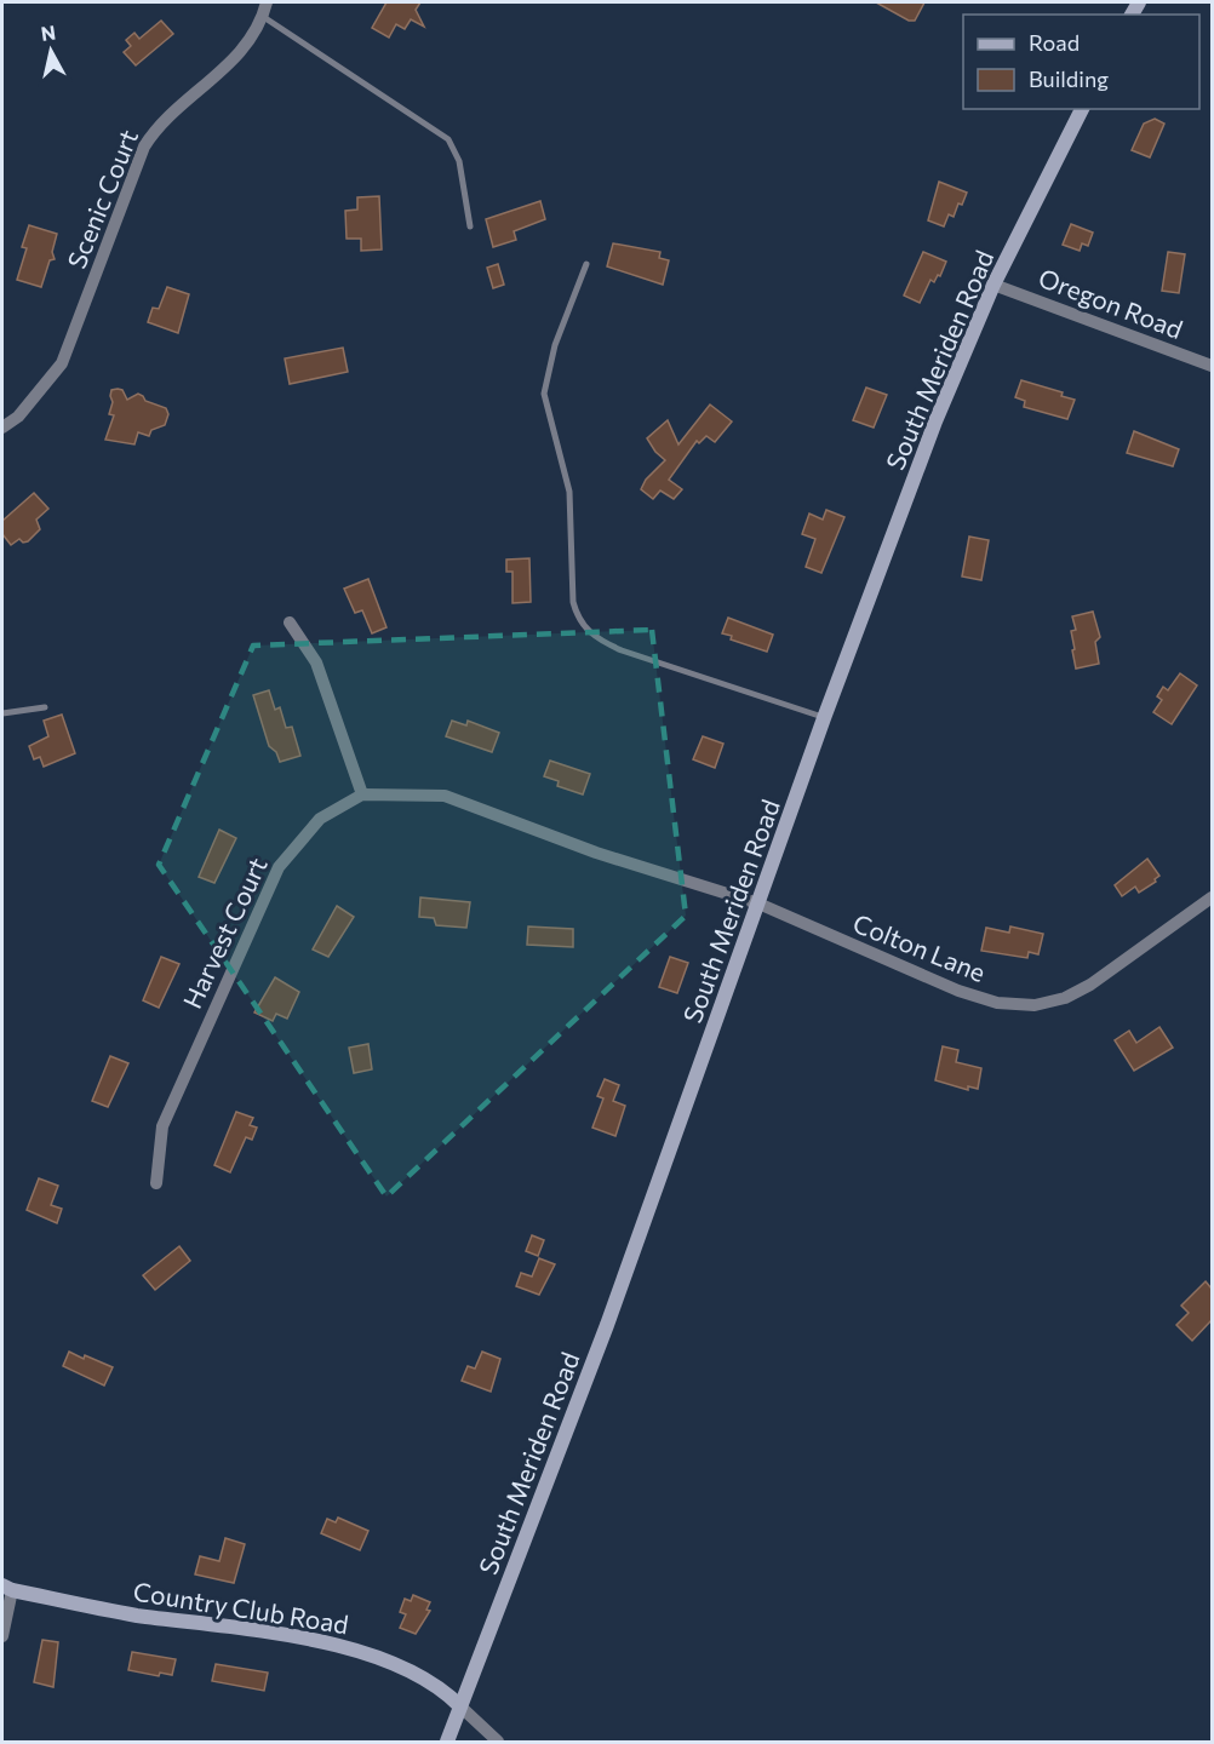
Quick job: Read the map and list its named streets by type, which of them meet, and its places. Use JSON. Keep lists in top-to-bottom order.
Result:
{
  "streets": {
    "main road": ["South Meriden Road", "Country Club Road"],
    "street": [
      "Scenic Court",
      "Oregon Road",
      "Harvest Court",
      "Colton Lane"
    ]
  },
  "crossings": [
    ["Oregon Road", "South Meriden Road"],
    ["South Meriden Road", "Colton Lane"],
    ["South Meriden Road", "Country Club Road"]
  ],
  "legend": ["Road", "Building"],
  "north": "top"
}
